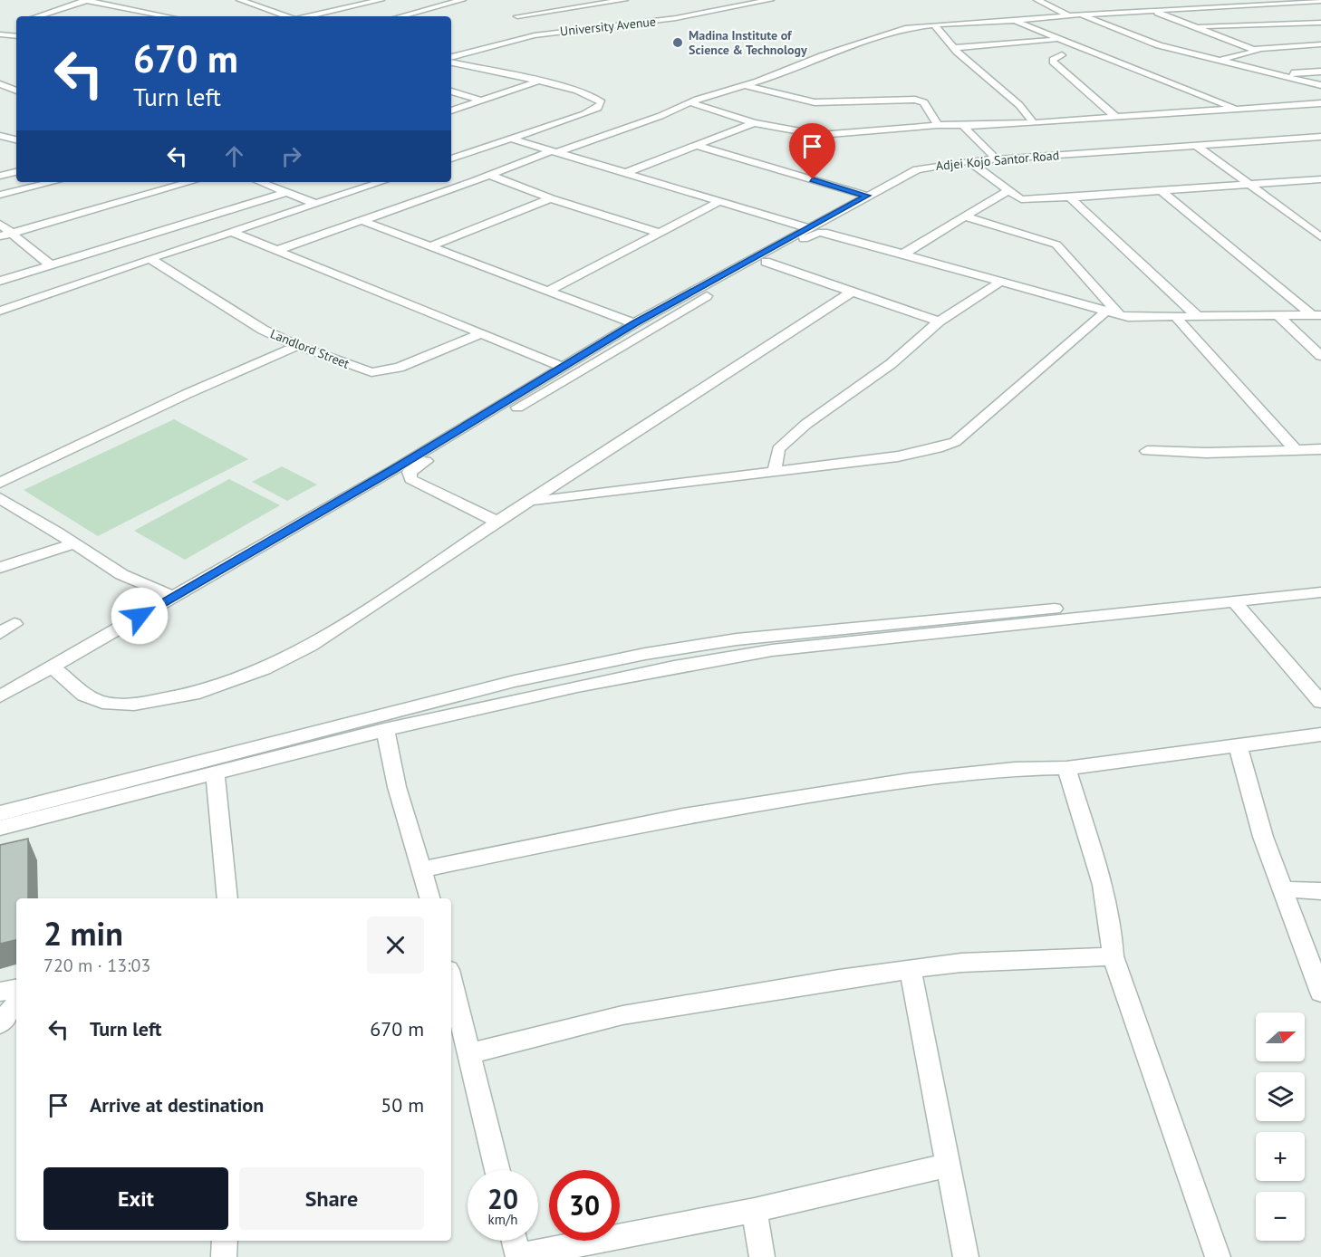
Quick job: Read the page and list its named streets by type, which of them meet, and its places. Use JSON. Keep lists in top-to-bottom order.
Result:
{
  "streets": {
    "street": ["University Avenue", "Adjei Kojo Santor Road", "Landlord Street"]
  },
  "places": ["Madina Institute of Science & Technology"],
  "north": "right",
  "page": {
    "turn": ["670 m", "Turn left"],
    "heading": ["2 min", "720 m · 13:03"],
    "list": [
      {
        "name": "Turn left",
        "value": "670 m"
      },
      {
        "name": "Arrive at destination",
        "value": "50 m"
      }
    ],
    "map_buttons": ["+", "−"],
    "buttons": ["Exit", "Share"],
    "speed": "20 km/h",
    "limit": "30"
  }
}
